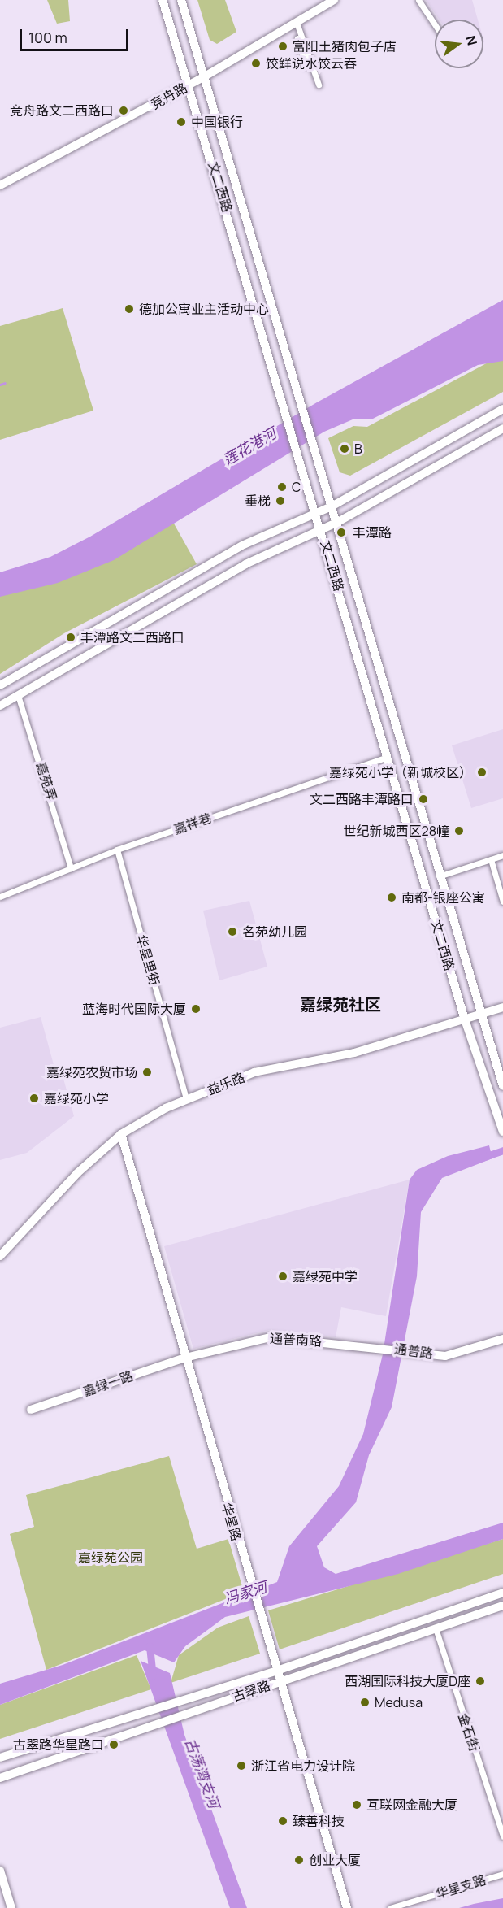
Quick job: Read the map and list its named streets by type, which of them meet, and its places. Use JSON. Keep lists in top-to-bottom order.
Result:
{
  "streets": {
    "main road": [
      "竞舟路",
      "文二西路",
      "益乐路",
      "通普南路",
      "通普路",
      "嘉绿一路",
      "华星路",
      "古翠路"
    ],
    "street": [
      "嘉苑弄",
      "嘉祥巷",
      "华星里街",
      "金石街",
      "华星支路"
    ]
  },
  "crossings": [
    ["竞舟路", "文二西路"],
    ["文二西路", "嘉祥巷"],
    ["文二西路", "益乐路"],
    ["嘉苑弄", "嘉祥巷"],
    ["嘉祥巷", "华星里街"],
    ["华星里街", "益乐路"],
    ["益乐路", "华星路"],
    ["通普南路", "通普路"],
    ["通普南路", "嘉绿一路"],
    ["通普南路", "华星路"],
    ["嘉绿一路", "华星路"],
    ["华星路", "古翠路"],
    ["古翠路", "金石街"]
  ],
  "districts": ["嘉绿苑社区"],
  "water": ["莲花港河", "冯家河", "古荡湾支河"],
  "parks": ["嘉绿苑公园"],
  "places": [
    "富阳土猪肉包子店",
    "饺鲜说水饺云吞",
    "竞舟路文二西路口",
    "中国银行",
    "德加公寓业主活动中心",
    "B",
    "C",
    "垂梯",
    "丰潭路",
    "丰潭路文二西路口",
    "嘉绿苑小学（新城校区）",
    "文二西路丰潭路口",
    "世纪新城西区28幢",
    "南都-银座公寓",
    "名苑幼儿园",
    "蓝海时代国际大厦",
    "嘉绿苑农贸市场",
    "嘉绿苑小学",
    "嘉绿苑中学",
    "西湖国际科技大厦D座",
    "Medusa",
    "古翠路华星路口",
    "浙江省电力设计院",
    "互联网金融大厦",
    "臻善科技",
    "创业大厦"
  ],
  "scale_bar": "100 m",
  "north": "right"
}
